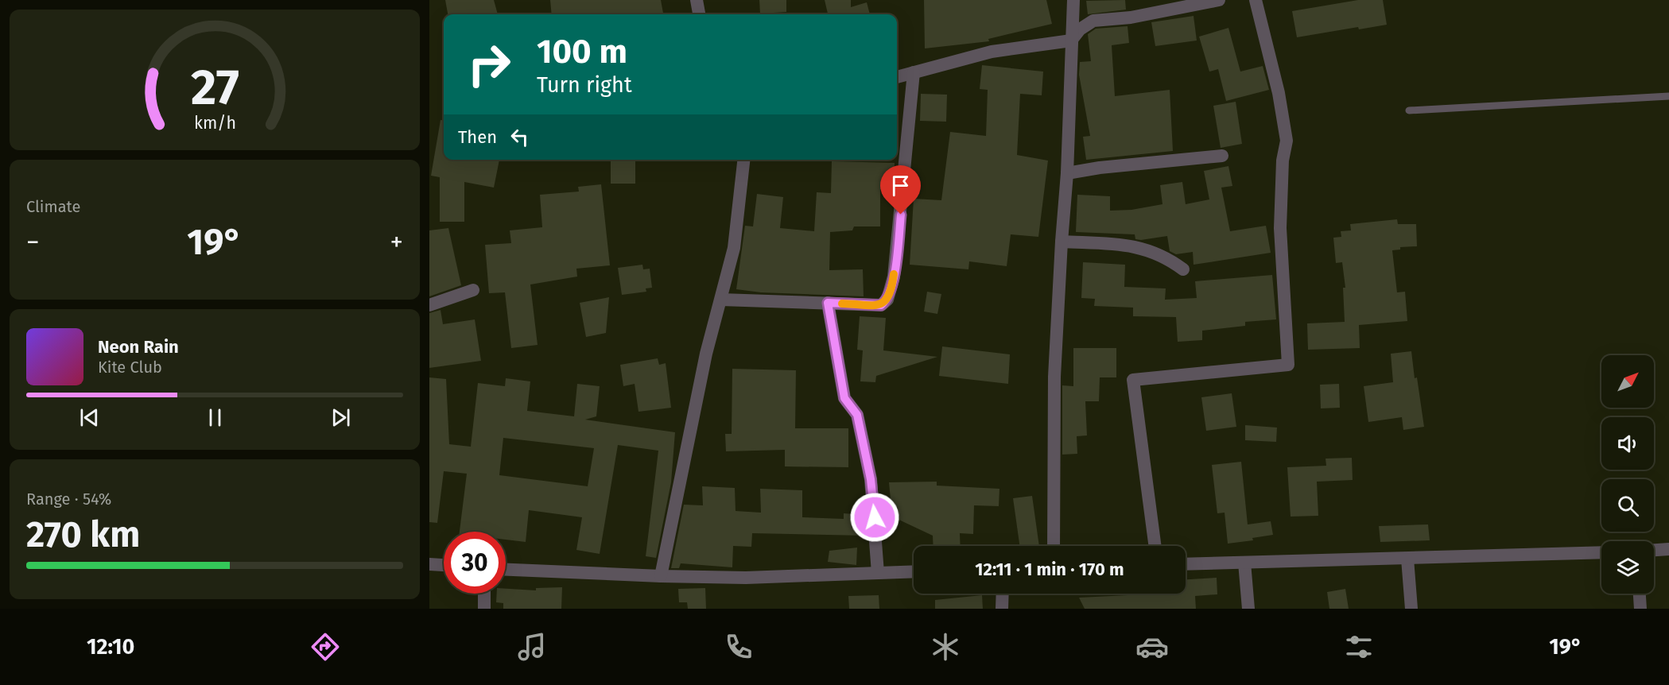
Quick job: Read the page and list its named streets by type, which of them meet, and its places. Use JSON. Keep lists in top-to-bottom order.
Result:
{
  "north": "top right",
  "page": {
    "turn": ["100 m", "Turn right"],
    "then": "Then",
    "tile": [
      "Climate",
      ["Range · 54%", "270 km"]
    ],
    "heat": ["−", "19°", "+"],
    "song": ["Neon Rain", "Kite Club"],
    "limit": "30",
    "trip": "12:11 · 1 min · 170 m",
    "tabs": ["12:10", "19°"],
    "gauge": ["27", "km/h"]
  }
}
